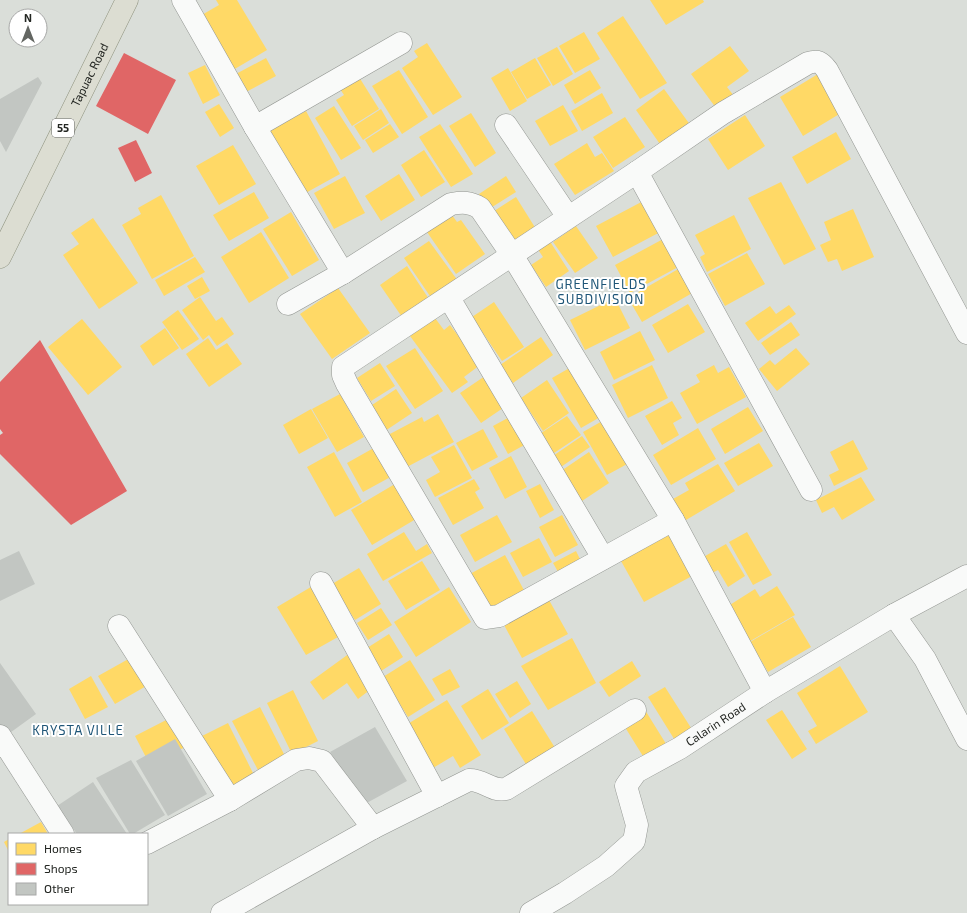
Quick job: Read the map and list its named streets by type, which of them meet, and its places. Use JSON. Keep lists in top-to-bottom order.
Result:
{
  "streets": {
    "main road": ["Tapuac Road", "55"],
    "street": ["Calarin Road"]
  },
  "districts": ["GREENFIELDS SUBDIVISION", "KRYSTA VILLE"],
  "legend": ["Homes", "Shops", "Other"],
  "north": "top"
}
